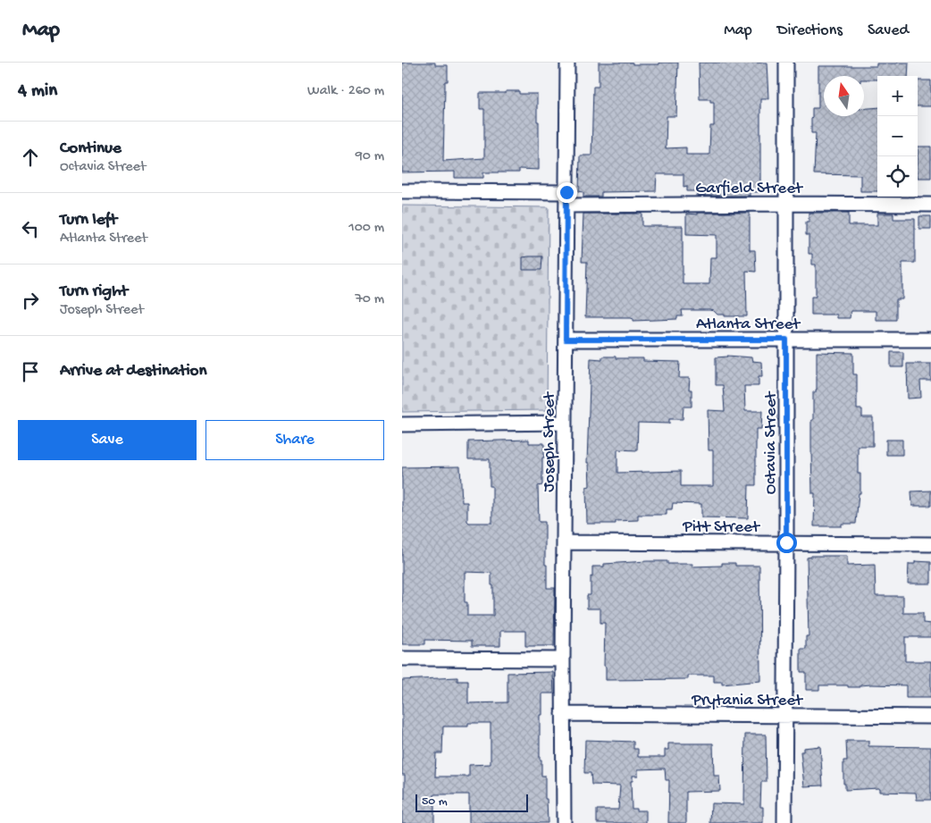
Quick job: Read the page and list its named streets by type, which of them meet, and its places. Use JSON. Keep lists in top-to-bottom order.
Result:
{
  "streets": {
    "street": [
      "Garfield Street",
      "Atlanta Street",
      "Joseph Street",
      "Octavia Street",
      "Pitt Street",
      "Prytania Street"
    ]
  },
  "crossings": [
    ["Garfield Street", "Joseph Street"],
    ["Garfield Street", "Octavia Street"],
    ["Atlanta Street", "Joseph Street"],
    ["Atlanta Street", "Octavia Street"],
    ["Joseph Street", "Pitt Street"],
    ["Joseph Street", "Prytania Street"],
    ["Octavia Street", "Pitt Street"],
    ["Octavia Street", "Prytania Street"]
  ],
  "scale_bar": "50 m",
  "north": "top",
  "page": {
    "header": "Map",
    "nav": ["Map", "Directions", "Saved"],
    "heading": ["4 min", "Walk · 260 m"],
    "map_buttons": ["+", "−"],
    "list": [
      ["Continue", "Octavia Street", "90 m"],
      ["Turn left", "Atlanta Street", "100 m"],
      ["Turn right", "Joseph Street", "70 m"],
      "Arrive at destination"
    ],
    "buttons": ["Save", "Share"],
    "scale": "50 m"
  }
}
